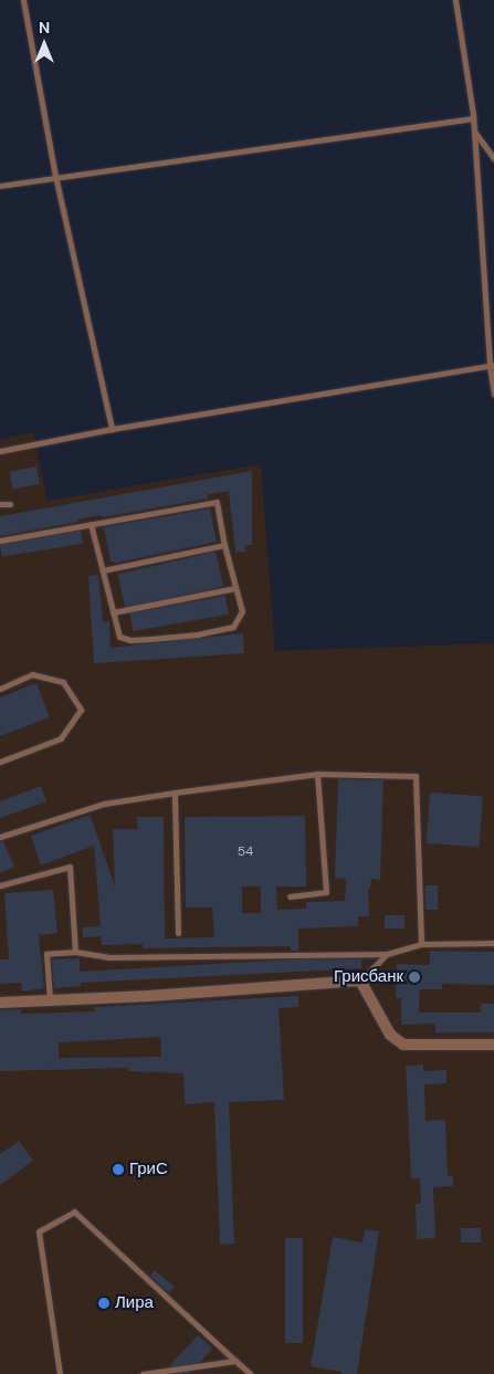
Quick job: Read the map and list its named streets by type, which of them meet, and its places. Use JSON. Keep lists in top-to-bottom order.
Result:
{
  "places": ["Грисбанк", "ГриС", "Лира"],
  "house_numbers": ["54"],
  "north": "top"
}
